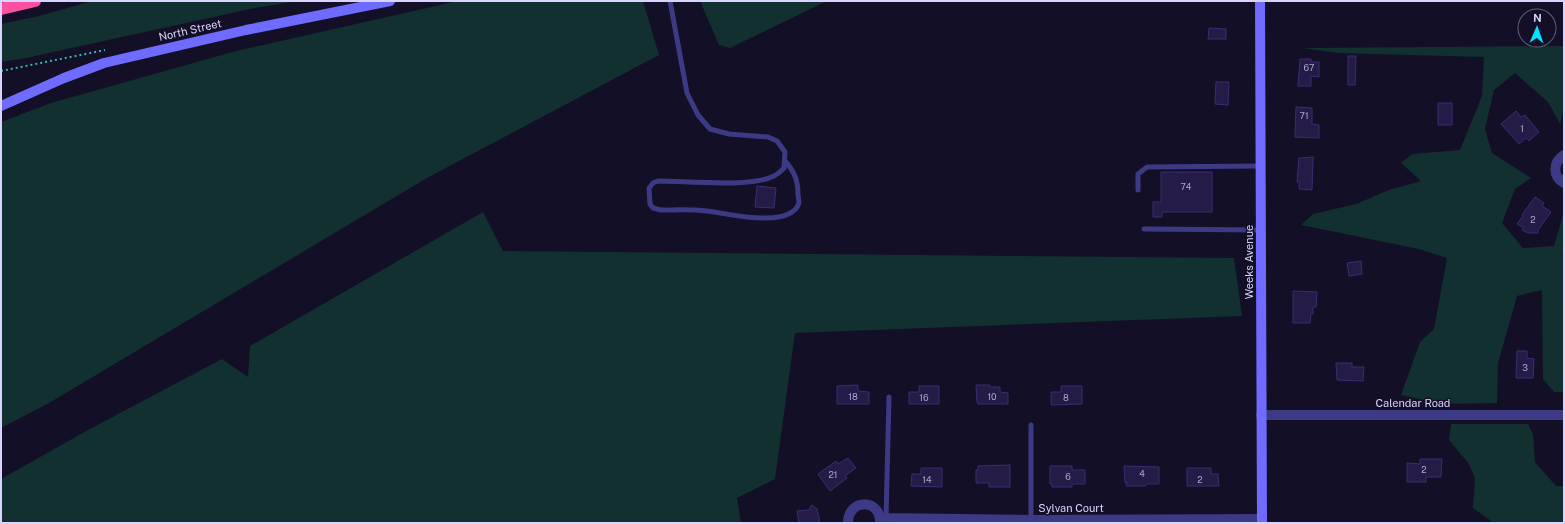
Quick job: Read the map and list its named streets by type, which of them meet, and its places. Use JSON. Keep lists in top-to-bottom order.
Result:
{
  "streets": {
    "street": [
      "North Street",
      "Weeks Avenue",
      "Calendar Road",
      "Sylvan Court"
    ]
  },
  "crossings": [
    ["Weeks Avenue", "Calendar Road"],
    ["Weeks Avenue", "Sylvan Court"]
  ],
  "house_numbers": [
    "67",
    "71",
    "1",
    "74",
    "2",
    "3",
    "18",
    "10",
    "16",
    "8",
    "2",
    "4",
    "21",
    "6",
    "14",
    "2"
  ],
  "north": "top"
}
